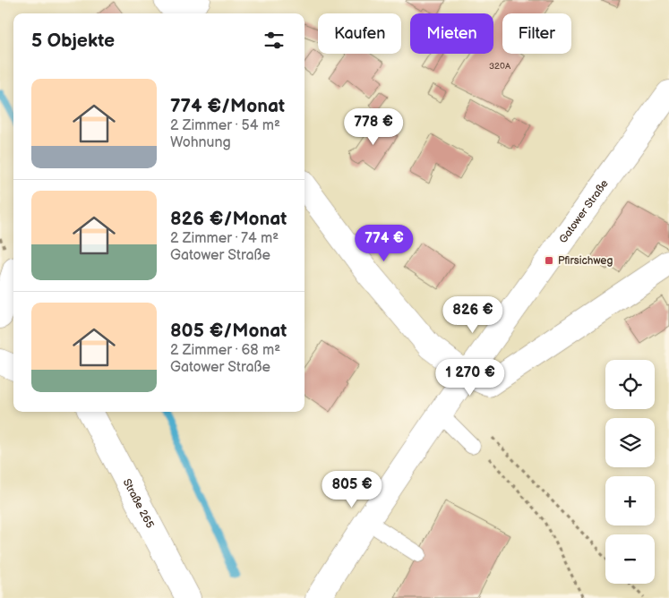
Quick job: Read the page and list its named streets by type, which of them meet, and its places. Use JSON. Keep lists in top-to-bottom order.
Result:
{
  "streets": {
    "street": ["Gatower Straße", "Straße 265"]
  },
  "places": {
    "transit": ["Pfirsichweg"]
  },
  "house_numbers": ["320A"],
  "page": {
    "chip": ["Kaufen", "Mieten", "Filter"],
    "heading": "5 Objekte",
    "list": [
      {
        "name": "774 €/Monat",
        "note": "2 Zimmer · 54 m² · Wohnung"
      },
      {
        "name": "826 €/Monat",
        "note": "2 Zimmer · 74 m² · Gatower Straße"
      },
      {
        "name": "805 €/Monat",
        "note": "2 Zimmer · 68 m² · Gatower Straße"
      }
    ],
    "price": [
      "778 €",
      "774 €",
      "826 €",
      "1 270 €",
      "805 €"
    ],
    "map_buttons": ["+", "−"]
  }
}
